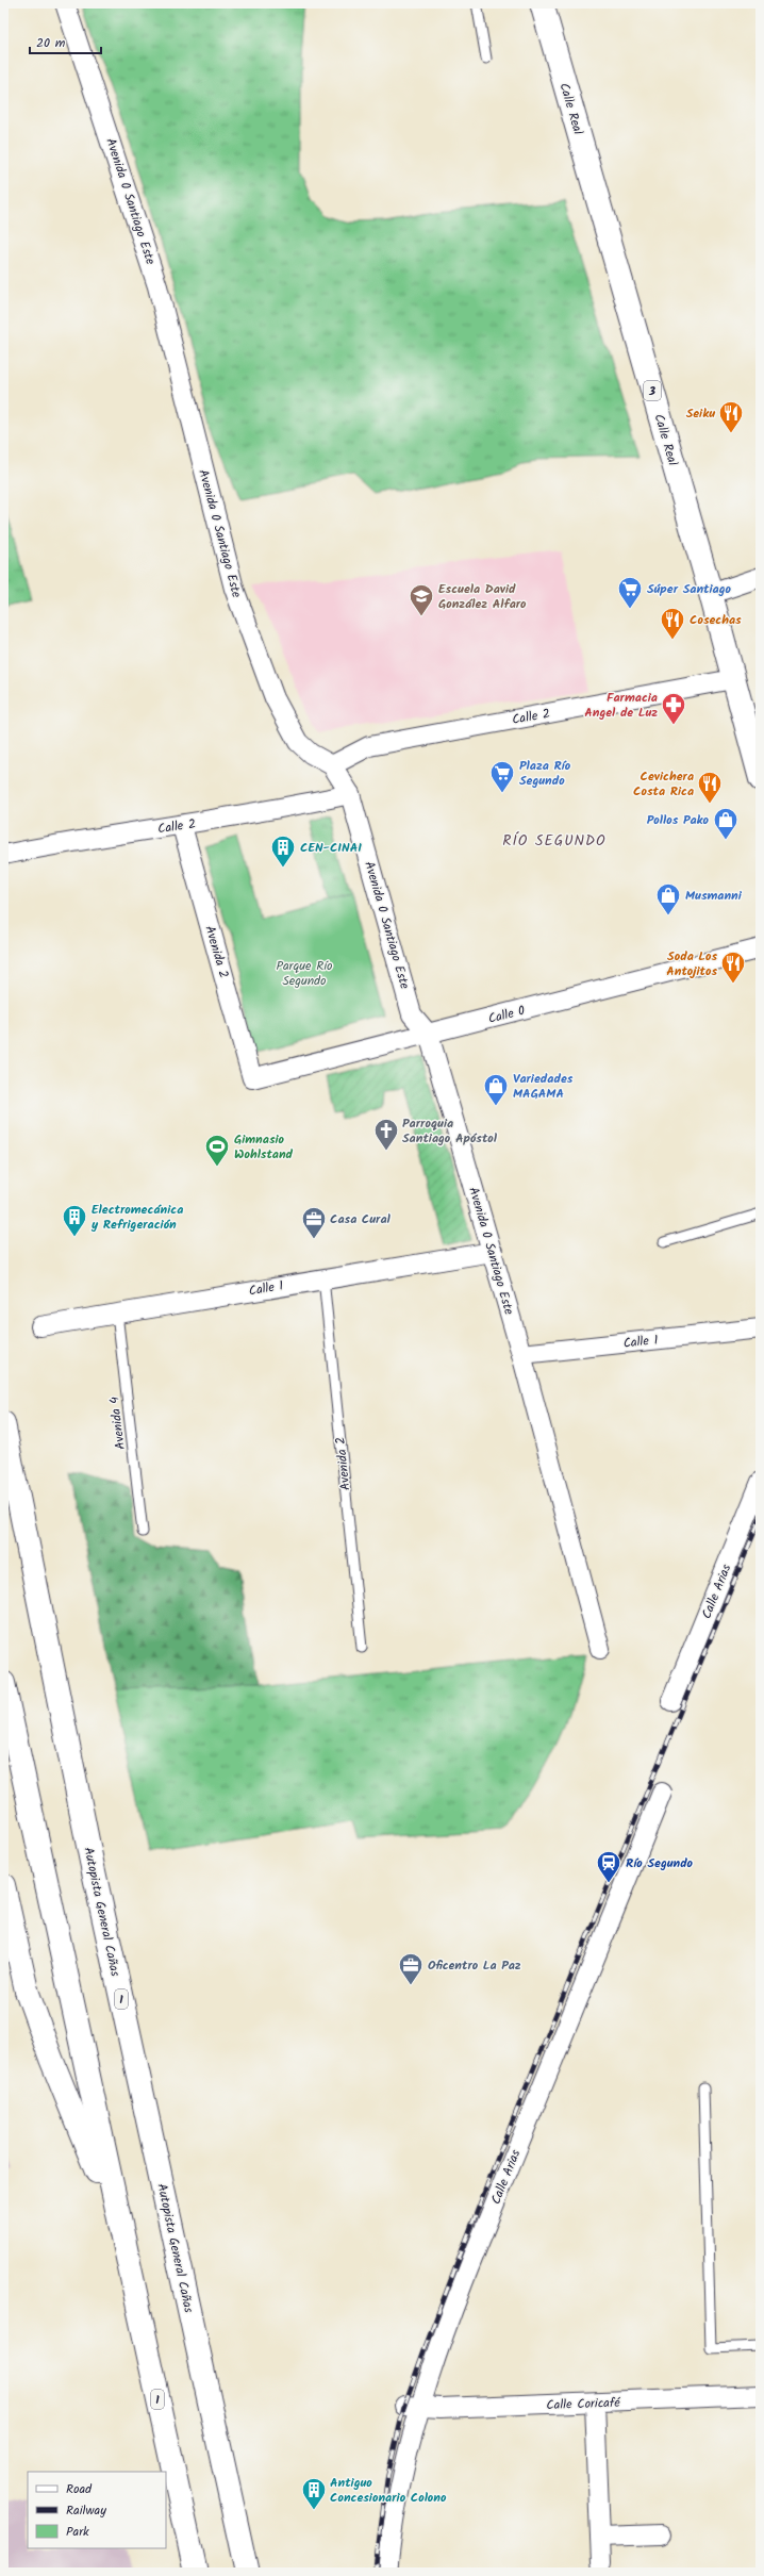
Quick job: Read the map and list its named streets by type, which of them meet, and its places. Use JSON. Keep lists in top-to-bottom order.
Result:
{
  "streets": {
    "main road": [
      "Calle Real",
      "3",
      "Autopista General Cañas",
      "1"
    ],
    "street": [
      "Avenida 0 Santiago Este",
      "Calle 2",
      "Avenida 2",
      "Calle 0",
      "Calle 1",
      "Calle Arias",
      "Calle Coricafé"
    ],
    "lane": ["Avenida 4"]
  },
  "crossings": [
    ["Calle Real", "Calle 2"],
    ["Avenida 0 Santiago Este", "Calle 2"],
    ["Avenida 0 Santiago Este", "Calle 0"],
    ["Avenida 0 Santiago Este", "Calle 1"],
    ["Calle 2", "Avenida 2"],
    ["Avenida 2", "Calle 0"],
    ["Avenida 2", "Calle 1"],
    ["Calle 1", "Avenida 4"],
    ["Calle Arias", "Calle Coricafé"]
  ],
  "districts": ["RÍO SEGUNDO"],
  "parks": ["Parque Río Segundo"],
  "places": {
    "restaurant": [
      "Seiku",
      "Cosechas",
      "Cevichera Costa Rica",
      "Soda Los Antojitos"
    ],
    "supermarket": ["Súper Santiago", "Plaza Río Segundo"],
    "school or university": ["Escuela David González Alfaro"],
    "pharmacy": ["Farmacia Angel de Luz"],
    "shop": ["Pollos Pako", "Musmanni", "Variedades MAGAMA"],
    "building": ["CEN-CINAI", "Electromecánica y Refrigeración", "Antiguo Concesionario Colono"],
    "church": ["Parroquia Santiago Apóstol"],
    "sports": ["Gimnasio Wohlstand"],
    "office": ["Casa Cural", "Oficentro La Paz"],
    "station": ["Río Segundo"]
  },
  "legend": ["Road", "Railway", "Park"],
  "scale_bar": "20 m"
}
